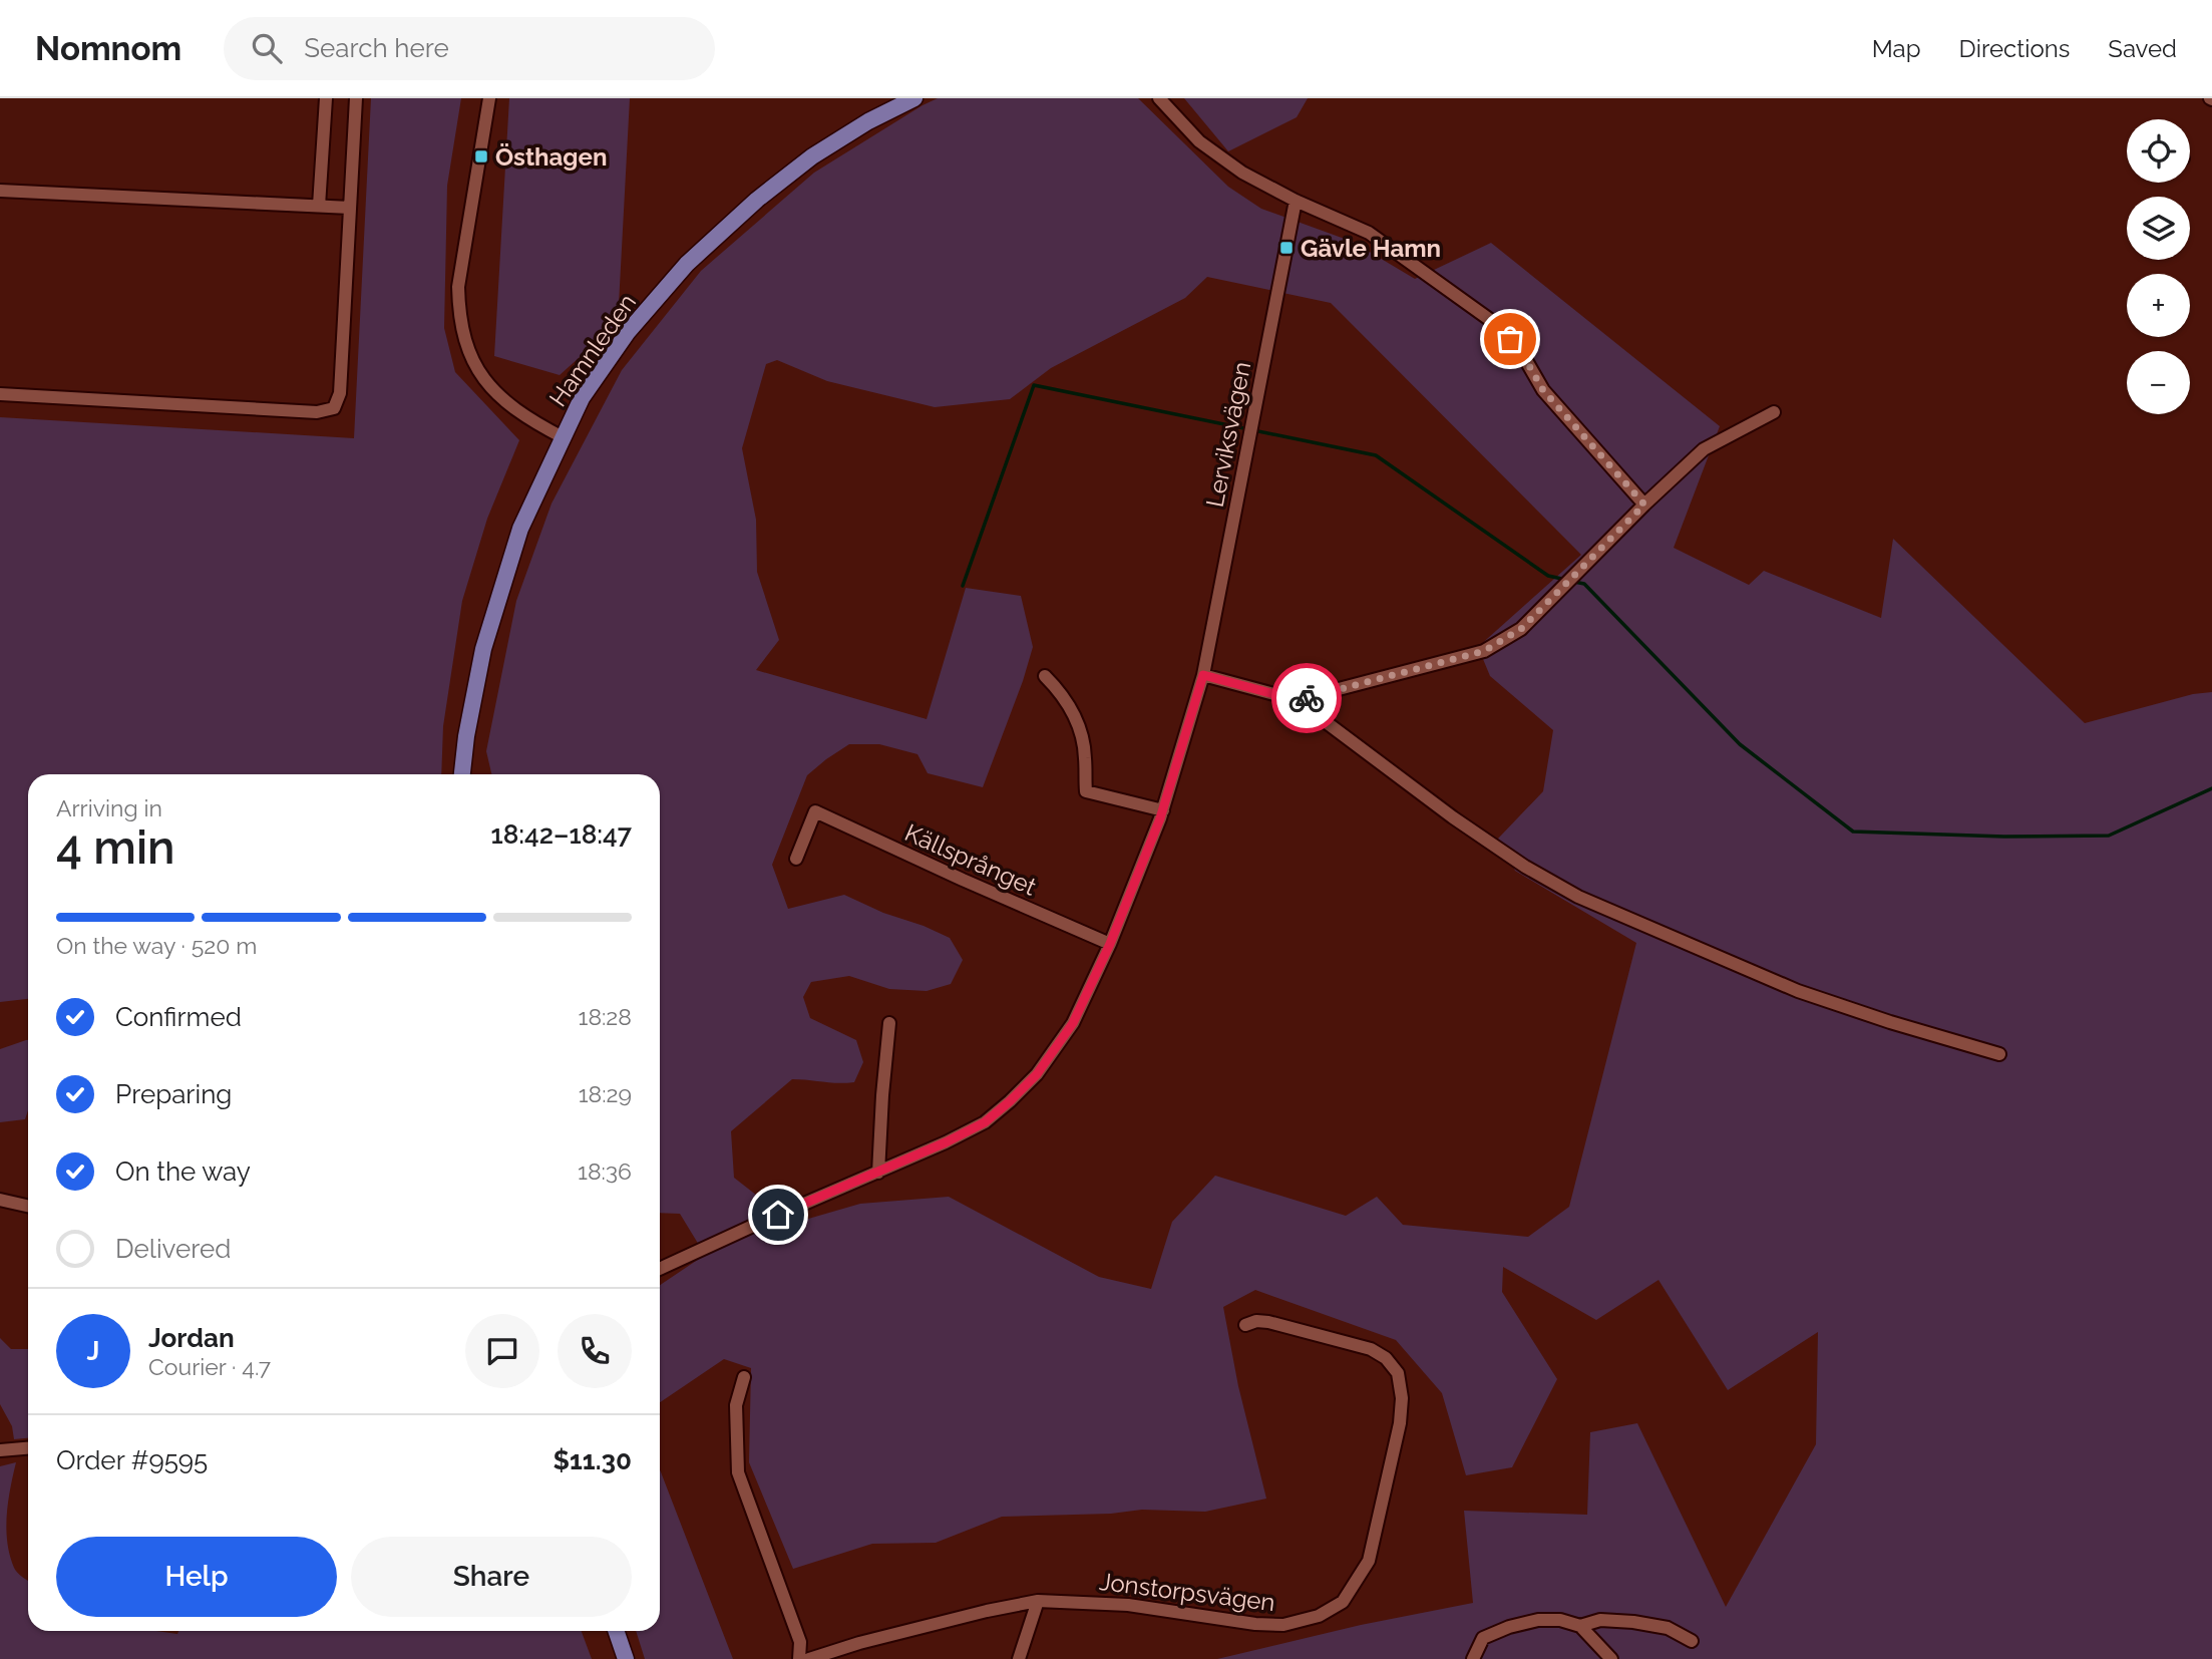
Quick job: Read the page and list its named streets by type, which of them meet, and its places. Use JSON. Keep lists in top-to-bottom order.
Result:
{
  "streets": {
    "main road": ["Hamnleden"],
    "street": ["Lerviksvägen", "Källsprånget", "Jonstorpsvägen"]
  },
  "crossings": [
    ["Lerviksvägen", "Källsprånget"]
  ],
  "places": {
    "transit": ["Östhagen", "Gävle Hamn"]
  },
  "page": {
    "header": "Nomnom",
    "search": "Search here",
    "nav": ["Map", "Directions", "Saved"],
    "map_buttons": ["+", "−"],
    "heading": ["4 min", "Arriving in", "18:42–18:47"],
    "panel": [
      "Jordan",
      "Courier · 4.7",
      "Order #9595",
      "$11.30"
    ],
    "bar": "On the way · 520 m",
    "list": [
      ["Confirmed", "18:28"],
      ["Preparing", "18:29"],
      ["On the way", "18:36"],
      "Delivered"
    ],
    "round": "J",
    "buttons": ["Help", "Share"]
  }
}
